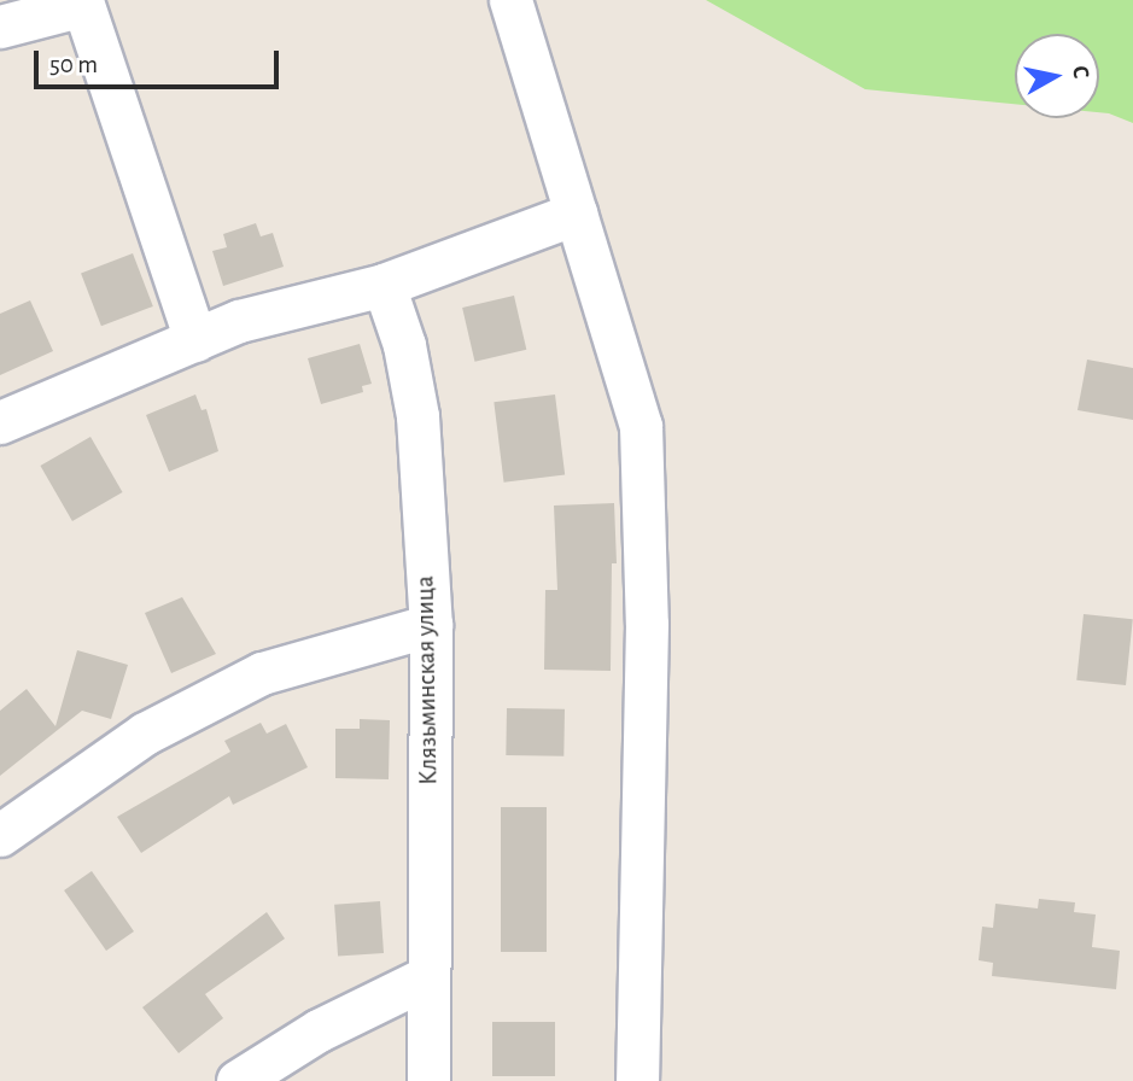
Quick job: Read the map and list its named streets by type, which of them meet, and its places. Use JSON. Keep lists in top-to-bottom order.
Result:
{
  "streets": {
    "street": ["Клязьминская улица"]
  },
  "scale_bar": "50 m",
  "north": "right"
}
